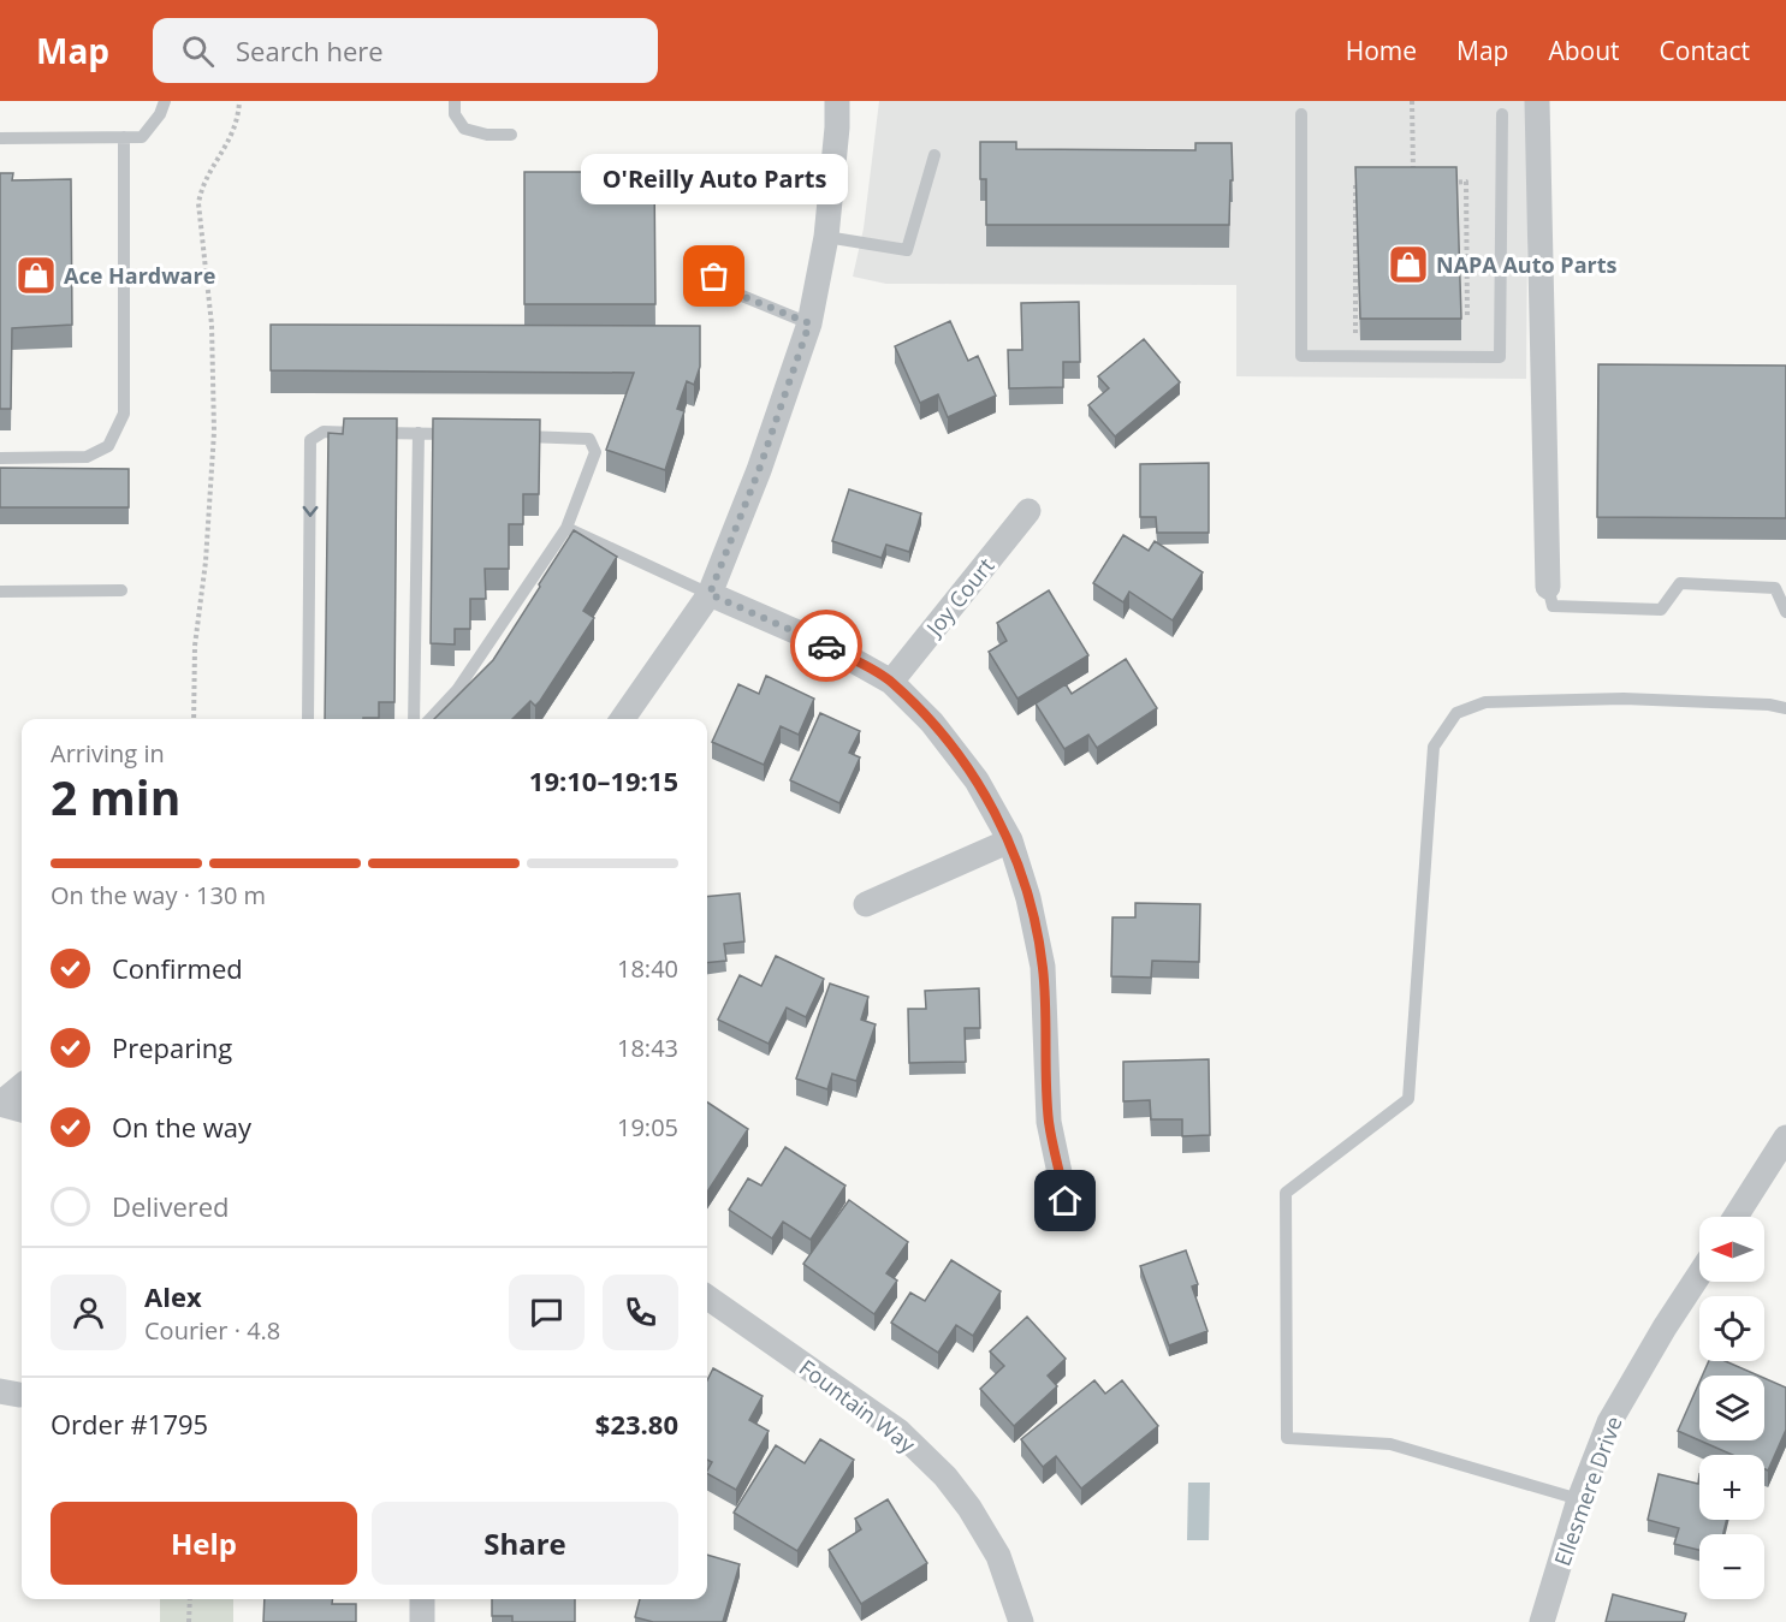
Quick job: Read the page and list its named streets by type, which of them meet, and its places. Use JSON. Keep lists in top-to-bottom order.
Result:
{
  "streets": {
    "street": ["Joy Court", "Fountain Way", "Ellesmere Drive"]
  },
  "places": {
    "shop": ["NAPA Auto Parts", "Ace Hardware"],
    "other": ["O'Reilly Auto Parts"]
  },
  "north": "left",
  "page": {
    "header": "Map",
    "search": "Search here",
    "nav": [
      "Home",
      "Map",
      "About",
      "Contact"
    ],
    "bubble": "O'Reilly Auto Parts",
    "heading": ["2 min", "Arriving in", "19:10–19:15"],
    "panel": [
      "Alex",
      "Courier · 4.8",
      "Order #1795",
      "$23.80"
    ],
    "bar": "On the way · 130 m",
    "list": [
      ["Confirmed", "18:40"],
      ["Preparing", "18:43"],
      ["On the way", "19:05"],
      "Delivered"
    ],
    "map_buttons": ["+", "−"],
    "buttons": ["Help", "Share"]
  }
}
